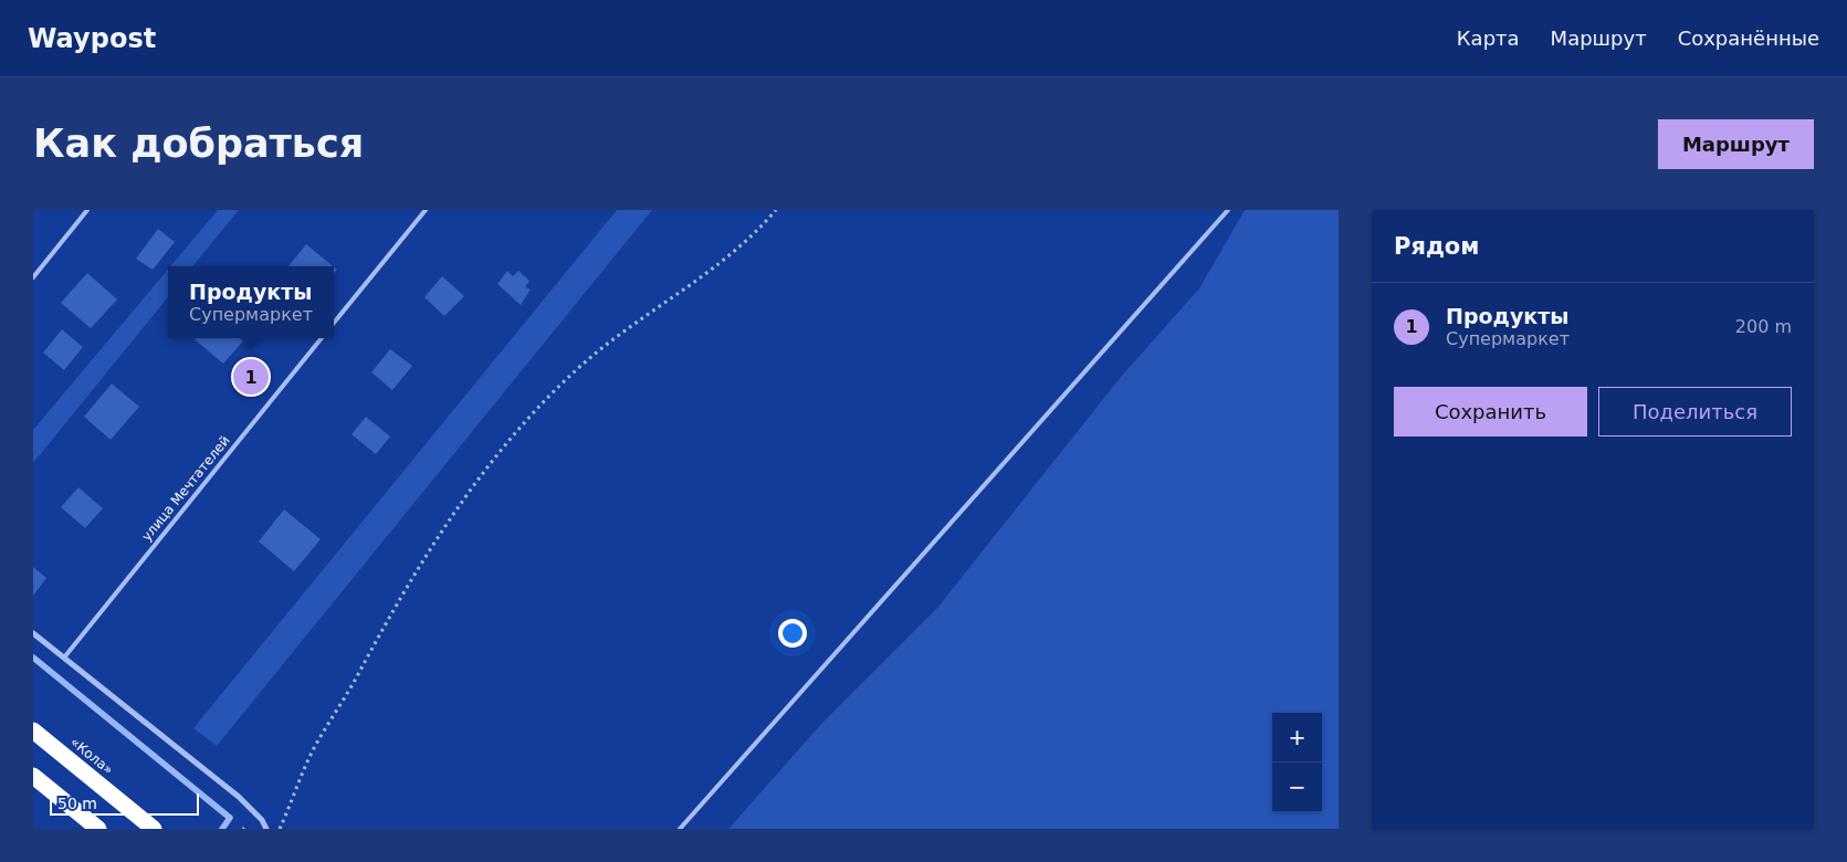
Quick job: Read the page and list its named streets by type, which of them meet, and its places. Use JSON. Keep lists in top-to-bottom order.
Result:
{
  "streets": {
    "highway": ["«Кола»"],
    "lane": ["улица Мечтателей"]
  },
  "scale_bar": "50 m",
  "page": {
    "header": "Waypost",
    "nav": ["Карта", "Маршрут", "Сохранённые"],
    "buttons": [
      "Маршрут",
      ["Сохранить", "Поделиться"]
    ],
    "title": "Как добраться",
    "heading": "Рядом",
    "popup": ["Продукты", "Супермаркет"],
    "list": [
      {
        "mark": "1",
        "name": "Продукты",
        "note": "Супермаркет",
        "value": "200 m"
      }
    ],
    "pins": "1",
    "map_buttons": ["+", "−"],
    "scale": "50 m"
  }
}
